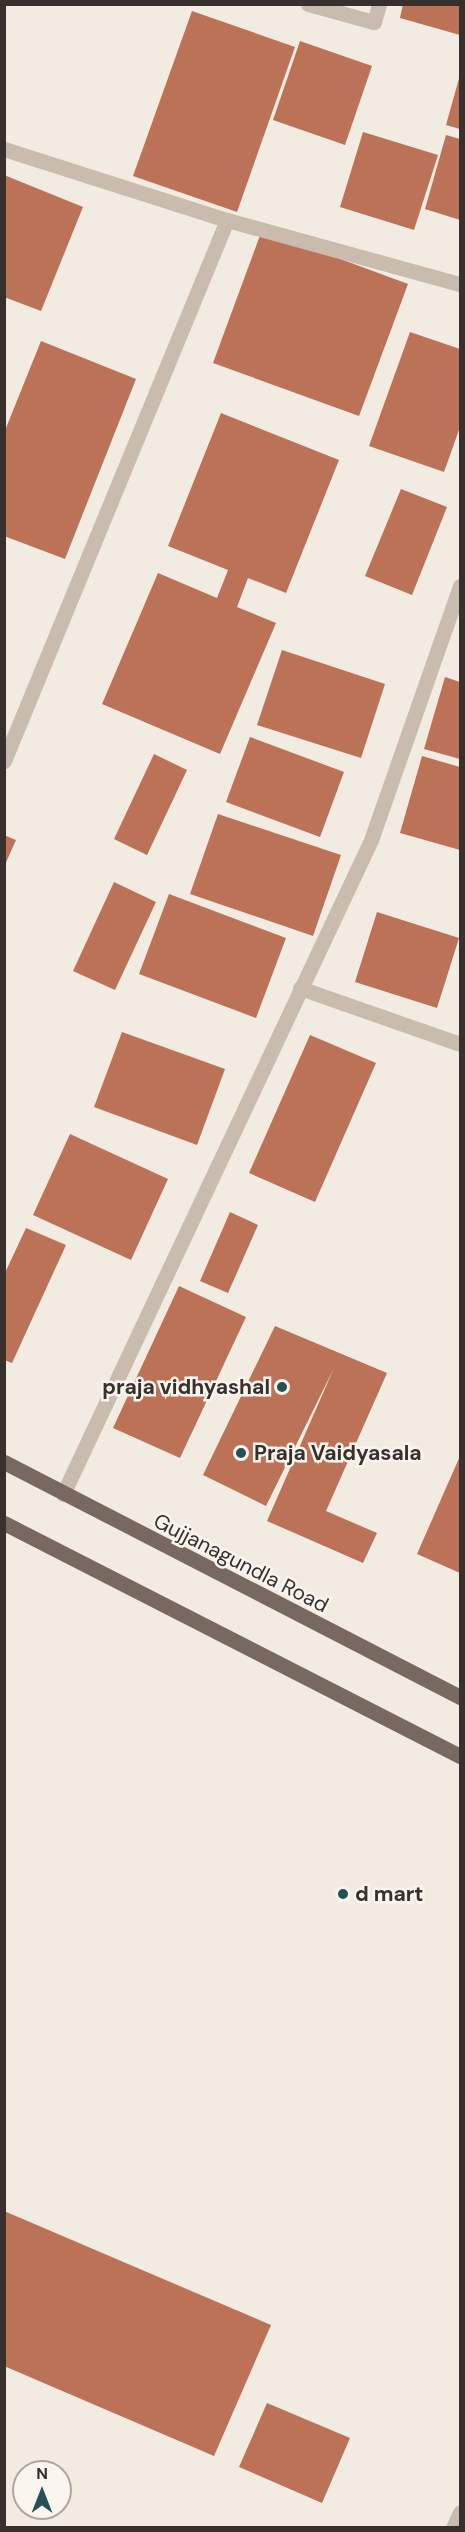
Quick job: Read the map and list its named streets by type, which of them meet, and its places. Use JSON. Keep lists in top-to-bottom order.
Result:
{
  "streets": {
    "main road": ["Gujjanagundla Road"]
  },
  "places": ["praja vidhyashal", "Praja Vaidyasala", "d mart"],
  "north": "top"
}
